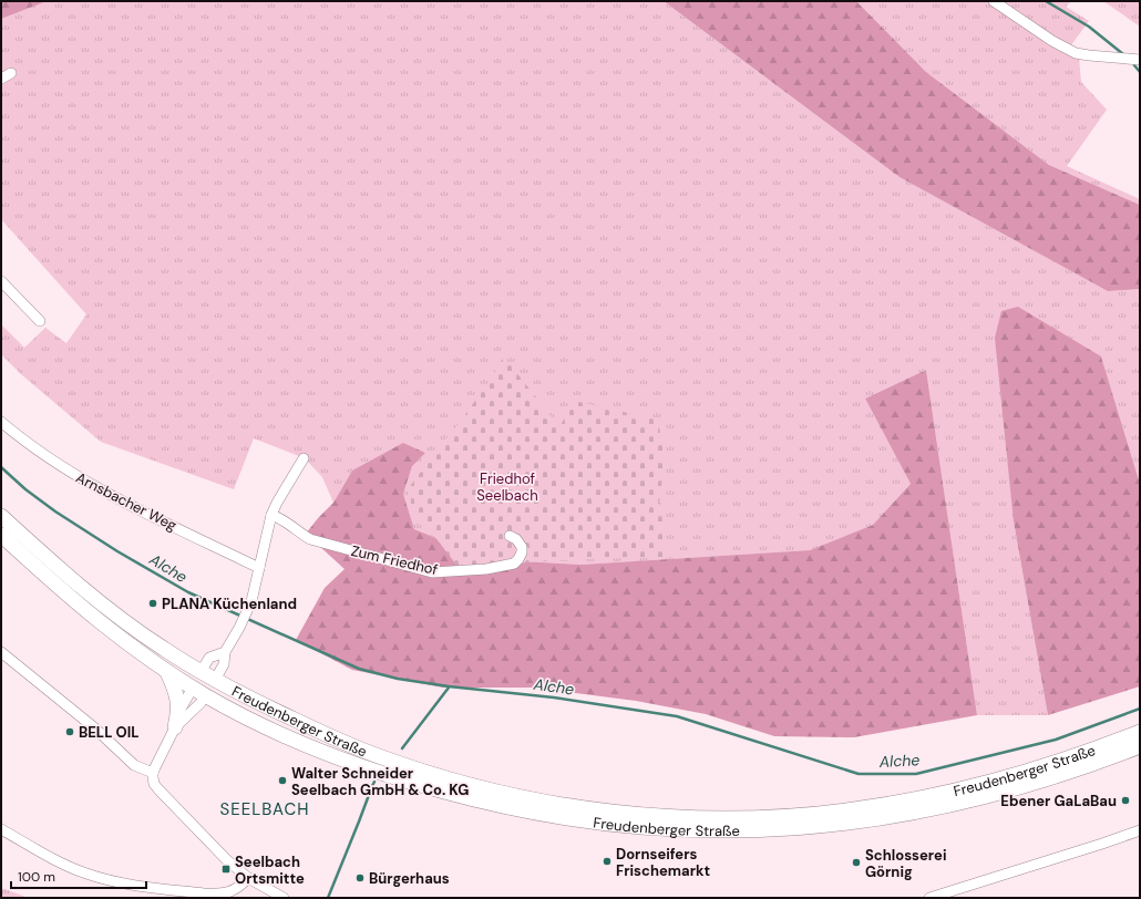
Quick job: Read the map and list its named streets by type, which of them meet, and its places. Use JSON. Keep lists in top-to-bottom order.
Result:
{
  "streets": {
    "main road": ["Freudenberger Straße"],
    "street": ["Arnsbacher Weg", "Zum Friedhof"]
  },
  "districts": ["SEELBACH"],
  "water": ["Alche"],
  "parks": ["Friedhof Seelbach"],
  "places": {
    "other": [
      "PLANA Küchenland",
      "BELL OIL",
      "Walter Schneider Seelbach GmbH & Co. KG",
      "Ebener GaLaBau",
      "Dornseifers Frischemarkt",
      "Schlosserei Görnig",
      "Bürgerhaus"
    ],
    "transit": ["Seelbach Ortsmitte"]
  },
  "scale_bar": "100 m"
}
